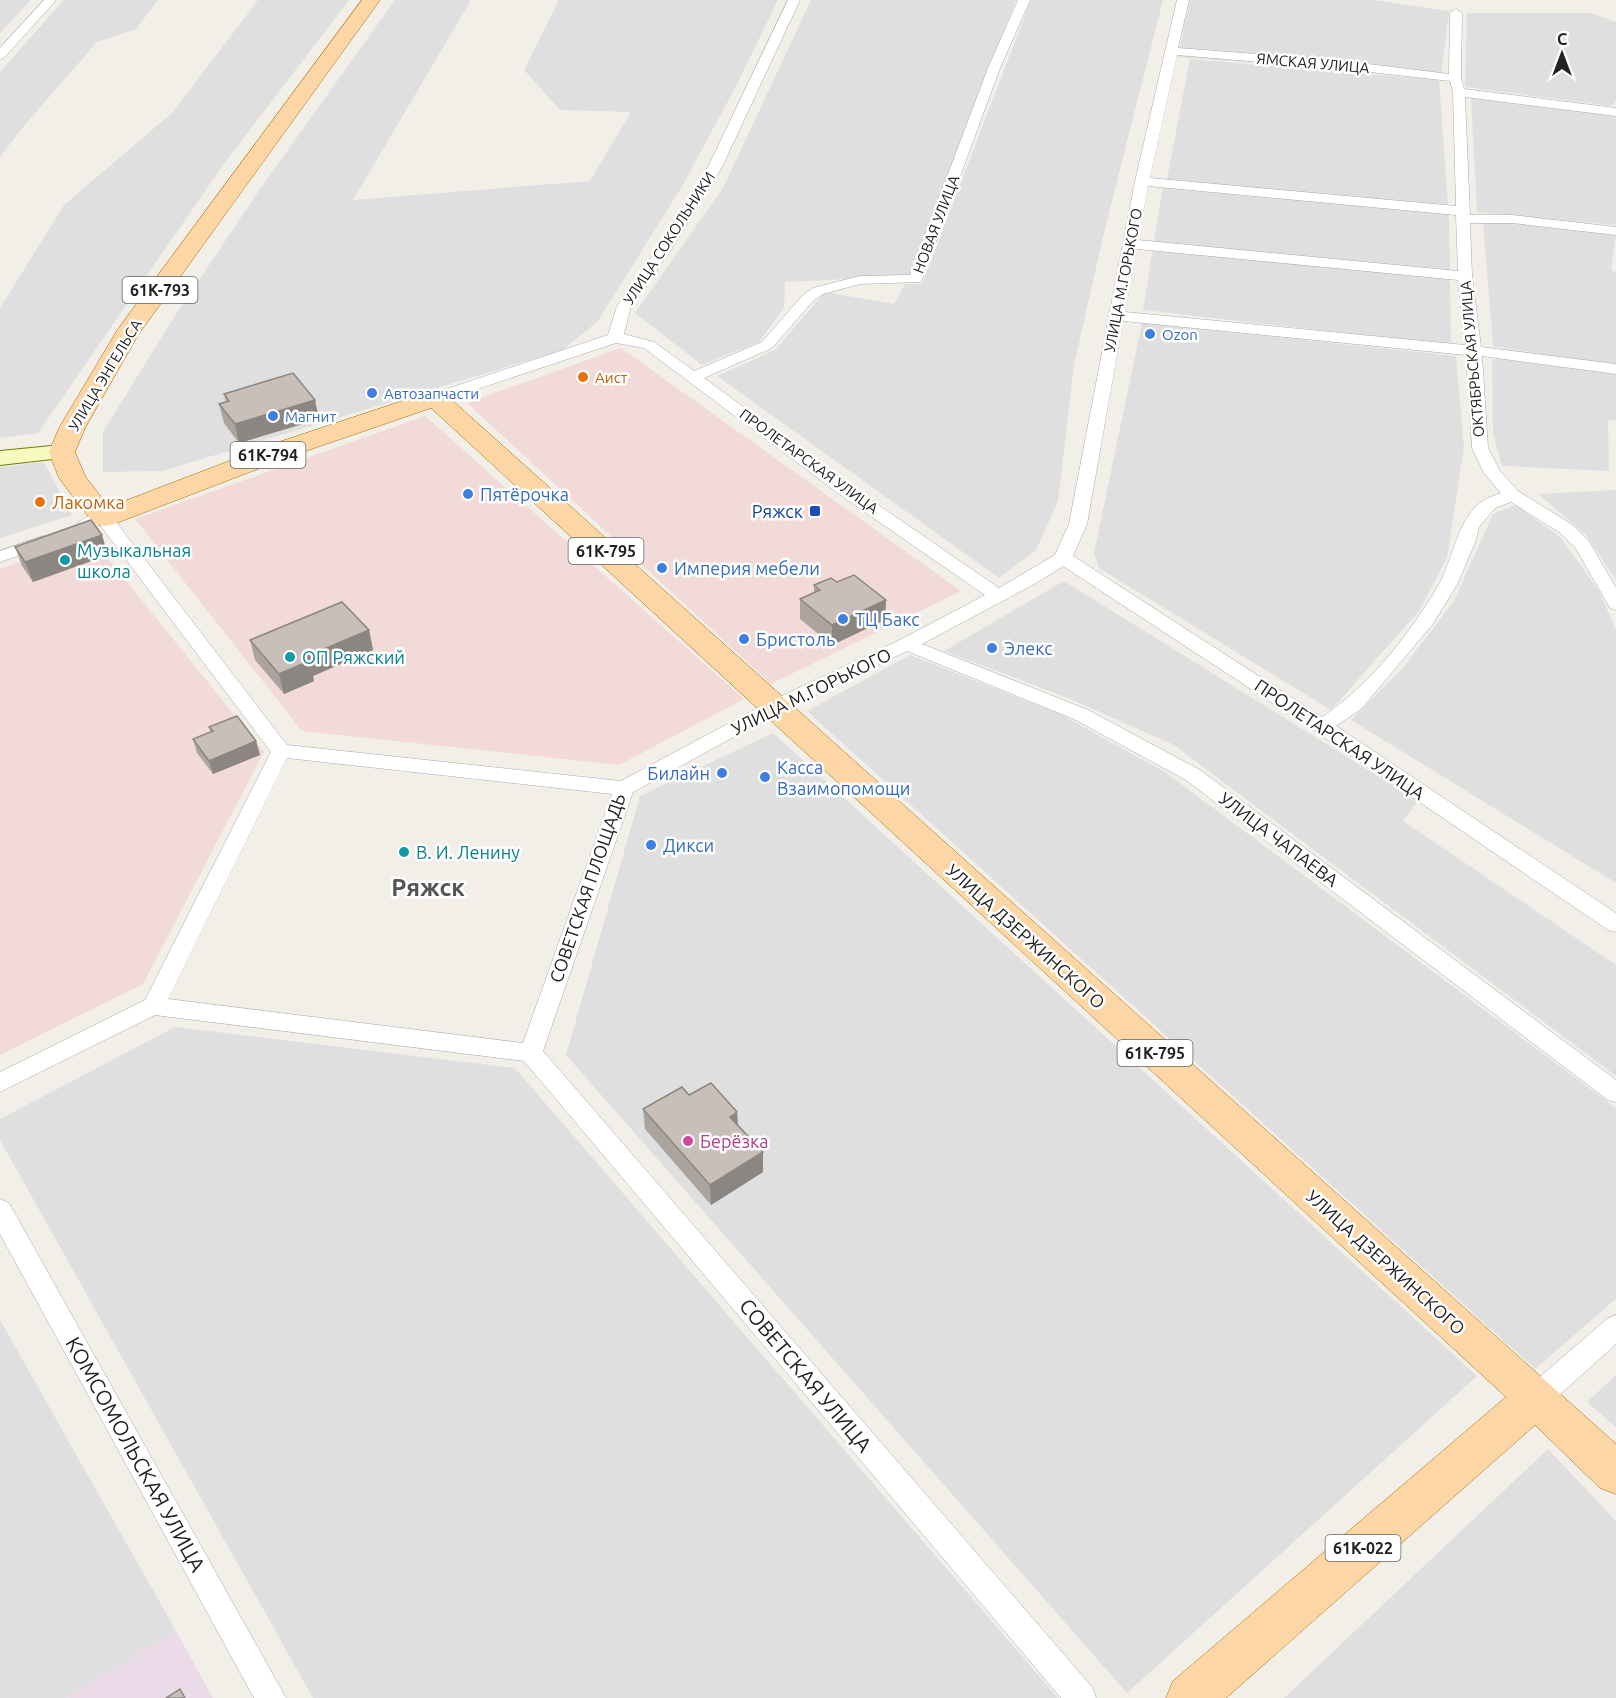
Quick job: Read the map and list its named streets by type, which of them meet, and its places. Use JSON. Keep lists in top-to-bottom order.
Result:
{
  "streets": {
    "main road": [
      "61К-793",
      "УЛИЦА ЭНГЕЛЬСА",
      "61К-794",
      "61К-795",
      "УЛИЦА ДЗЕРЖИНСКОГО",
      "61К-022"
    ],
    "street": [
      "ЯМСКАЯ УЛИЦА",
      "НОВАЯ УЛИЦА",
      "УЛИЦА СОКОЛЬНИКИ",
      "УЛИЦА М.ГОРЬКОГО",
      "ОКТЯБРЬСКАЯ УЛИЦА",
      "ПРОЛЕТАРСКАЯ УЛИЦА",
      "УЛИЦА ЧАПАЕВА",
      "СОВЕТСКАЯ ПЛОЩАДЬ",
      "СОВЕТСКАЯ УЛИЦА",
      "КОМСОМОЛЬСКАЯ УЛИЦА"
    ]
  },
  "crossings": [
    ["ЯМСКАЯ УЛИЦА", "УЛИЦА М.ГОРЬКОГО"],
    ["ЯМСКАЯ УЛИЦА", "ОКТЯБРЬСКАЯ УЛИЦА"],
    ["НОВАЯ УЛИЦА", "ПРОЛЕТАРСКАЯ УЛИЦА"],
    ["УЛИЦА СОКОЛЬНИКИ", "ПРОЛЕТАРСКАЯ УЛИЦА"],
    ["УЛИЦА М.ГОРЬКОГО", "ПРОЛЕТАРСКАЯ УЛИЦА"],
    ["УЛИЦА М.ГОРЬКОГО", "УЛИЦА ЧАПАЕВА"],
    ["УЛИЦА М.ГОРЬКОГО", "СОВЕТСКАЯ ПЛОЩАДЬ"],
    ["УЛИЦА М.ГОРЬКОГО", "УЛИЦА ДЗЕРЖИНСКОГО"],
    ["УЛИЦА ЭНГЕЛЬСА", "61К-794"],
    ["УЛИЦА ЭНГЕЛЬСА", "СОВЕТСКАЯ ПЛОЩАДЬ"],
    ["61К-794", "УЛИЦА ДЗЕРЖИНСКОГО"],
    ["СОВЕТСКАЯ ПЛОЩАДЬ", "СОВЕТСКАЯ УЛИЦА"],
    ["УЛИЦА ДЗЕРЖИНСКОГО", "61К-022"]
  ],
  "districts": ["Ряжск"],
  "places": {
    "other": [
      "Ozon",
      "Аист",
      "Автозапчасти",
      "Магнит",
      "Пятёрочка",
      "Лакомка",
      "Музыкальная школа",
      "Империя мебели",
      "ТЦ Бакс",
      "Бристоль",
      "Элекс",
      "ОП Ряжский",
      "Билайн",
      "Касса Взаимопомощи",
      "Дикси",
      "В. И. Ленину",
      "Берёзка"
    ],
    "transit": ["Ряжск"]
  },
  "north": "top"
}
